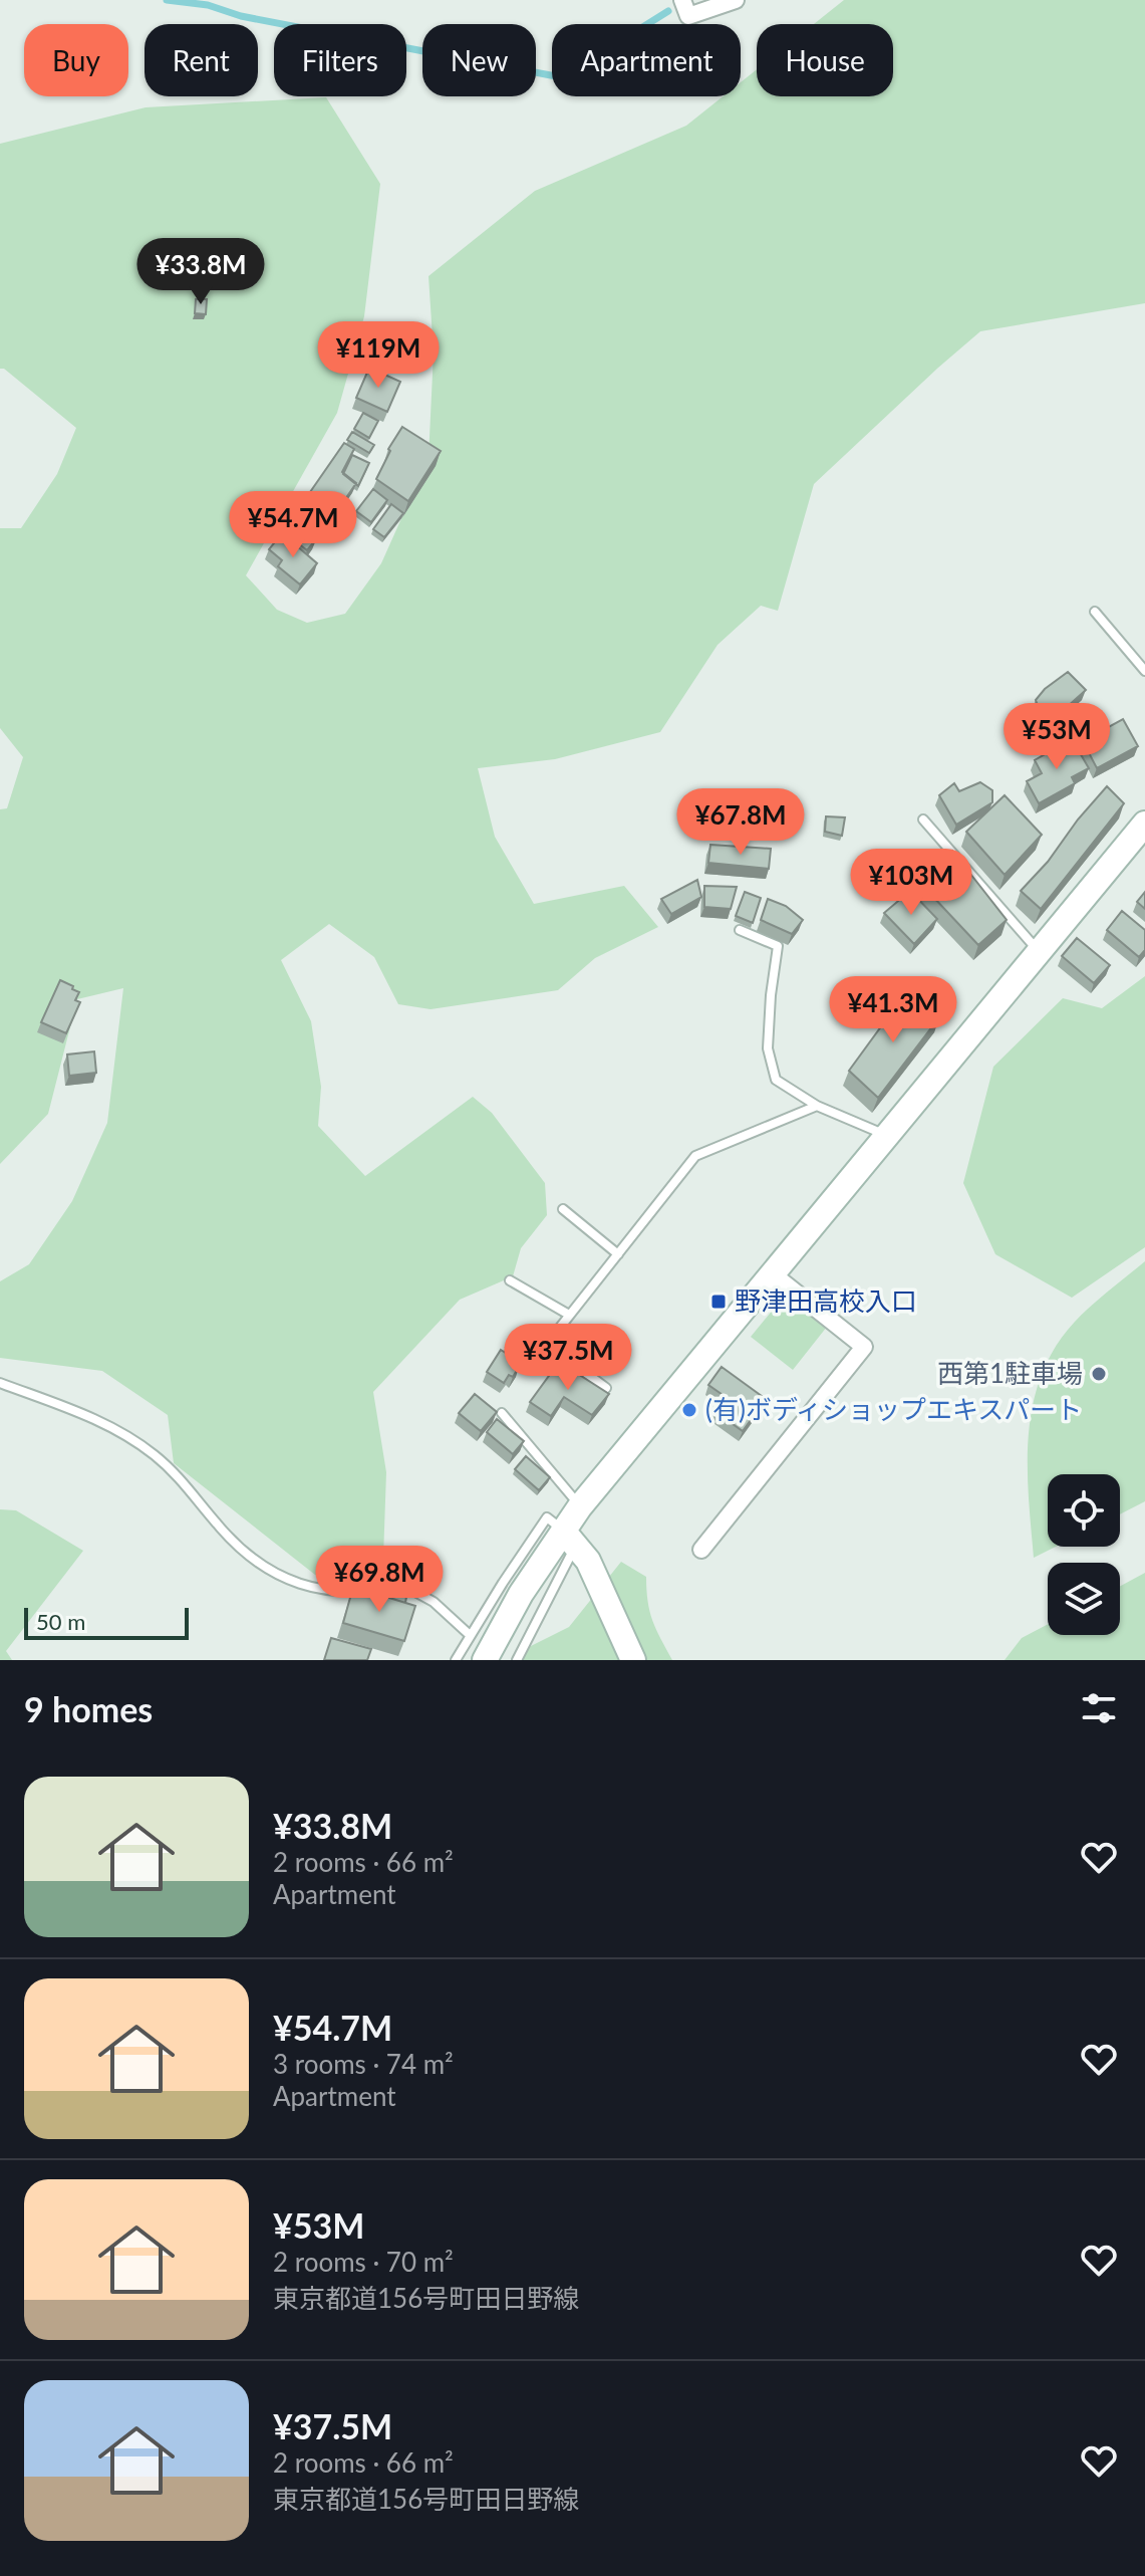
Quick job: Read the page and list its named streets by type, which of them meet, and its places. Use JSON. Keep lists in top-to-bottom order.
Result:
{
  "places": {
    "transit": ["野津田高校入口"],
    "other": ["西第1駐車場", "(有)ボディショップエキスパート"]
  },
  "scale_bar": "50 m",
  "page": {
    "chip": [
      "Buy",
      "Rent",
      "Filters",
      "New",
      "Apartment",
      "House"
    ],
    "price": [
      "¥33.8M",
      "¥119M",
      "¥54.7M",
      "¥53M",
      "¥67.8M",
      "¥103M",
      "¥41.3M",
      "¥37.5M",
      "¥69.8M"
    ],
    "scale": "50 m",
    "heading": "9 homes",
    "list": [
      {
        "name": "¥33.8M",
        "note": "2 rooms · 66 m² · Apartment"
      },
      {
        "name": "¥54.7M",
        "note": "3 rooms · 74 m² · Apartment"
      },
      {
        "name": "¥53M",
        "note": "2 rooms · 70 m² · 東京都道156号町田日野線"
      },
      {
        "name": "¥37.5M",
        "note": "2 rooms · 66 m² · 東京都道156号町田日野線"
      }
    ]
  }
}
